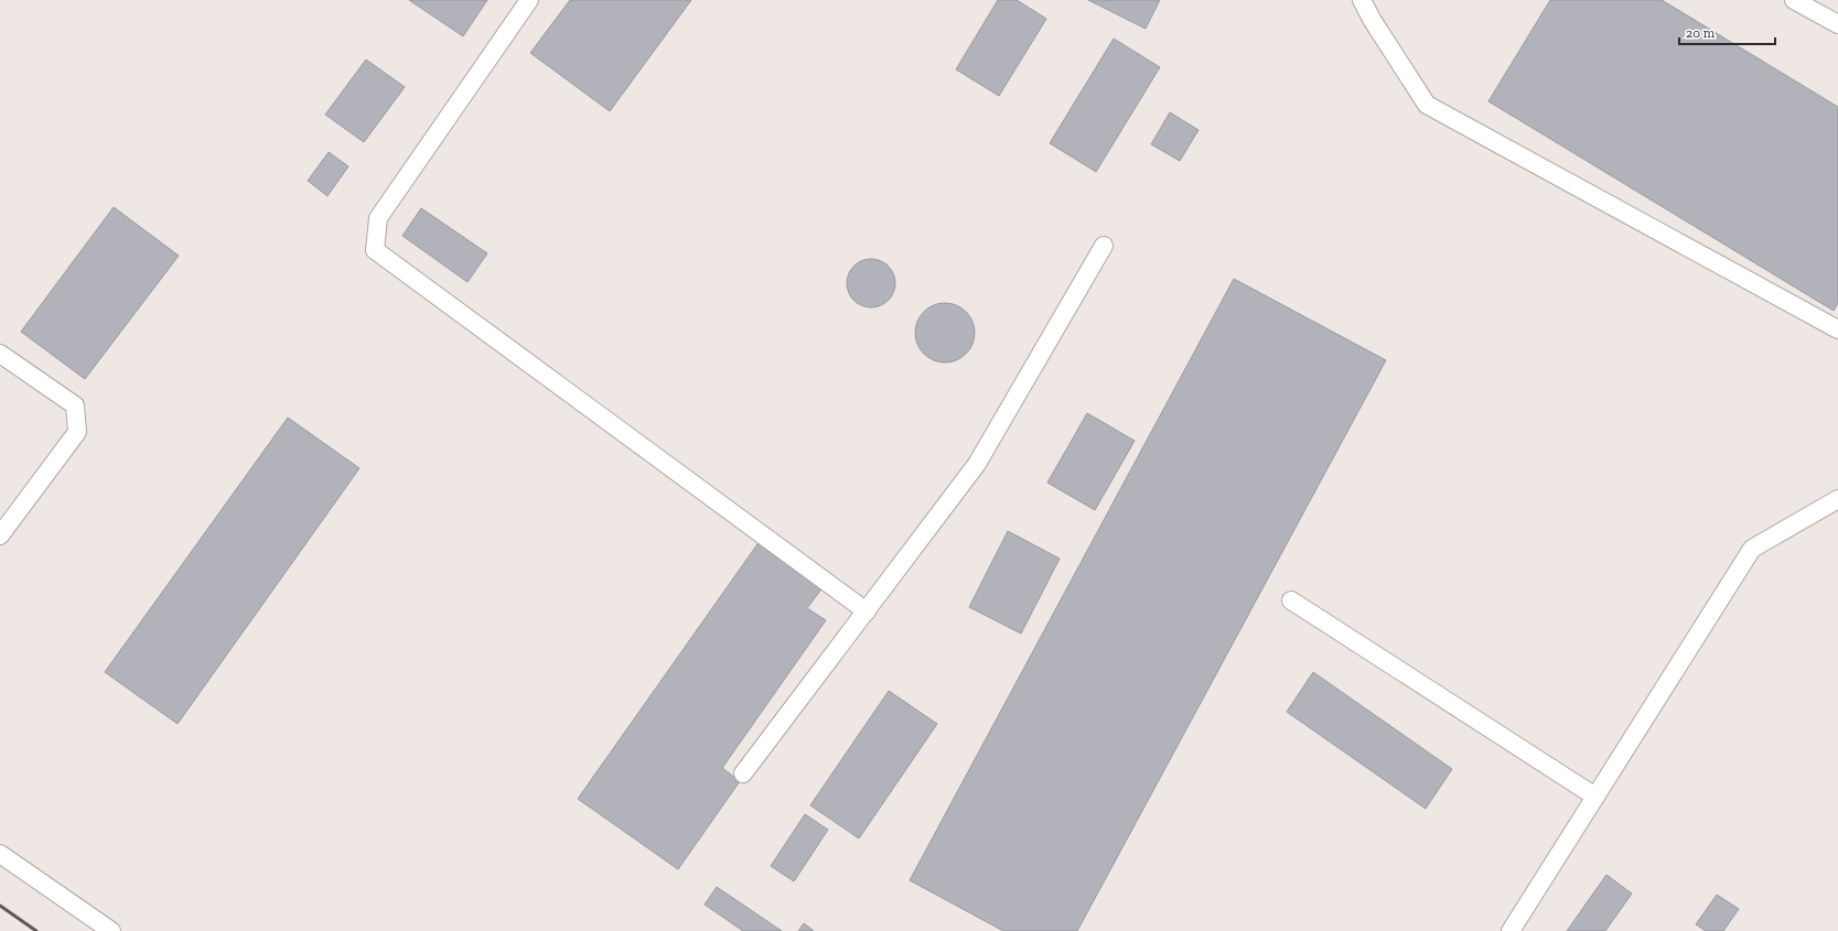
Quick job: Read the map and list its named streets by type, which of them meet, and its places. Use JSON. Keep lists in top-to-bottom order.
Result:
{
  "scale_bar": "20 m"
}
